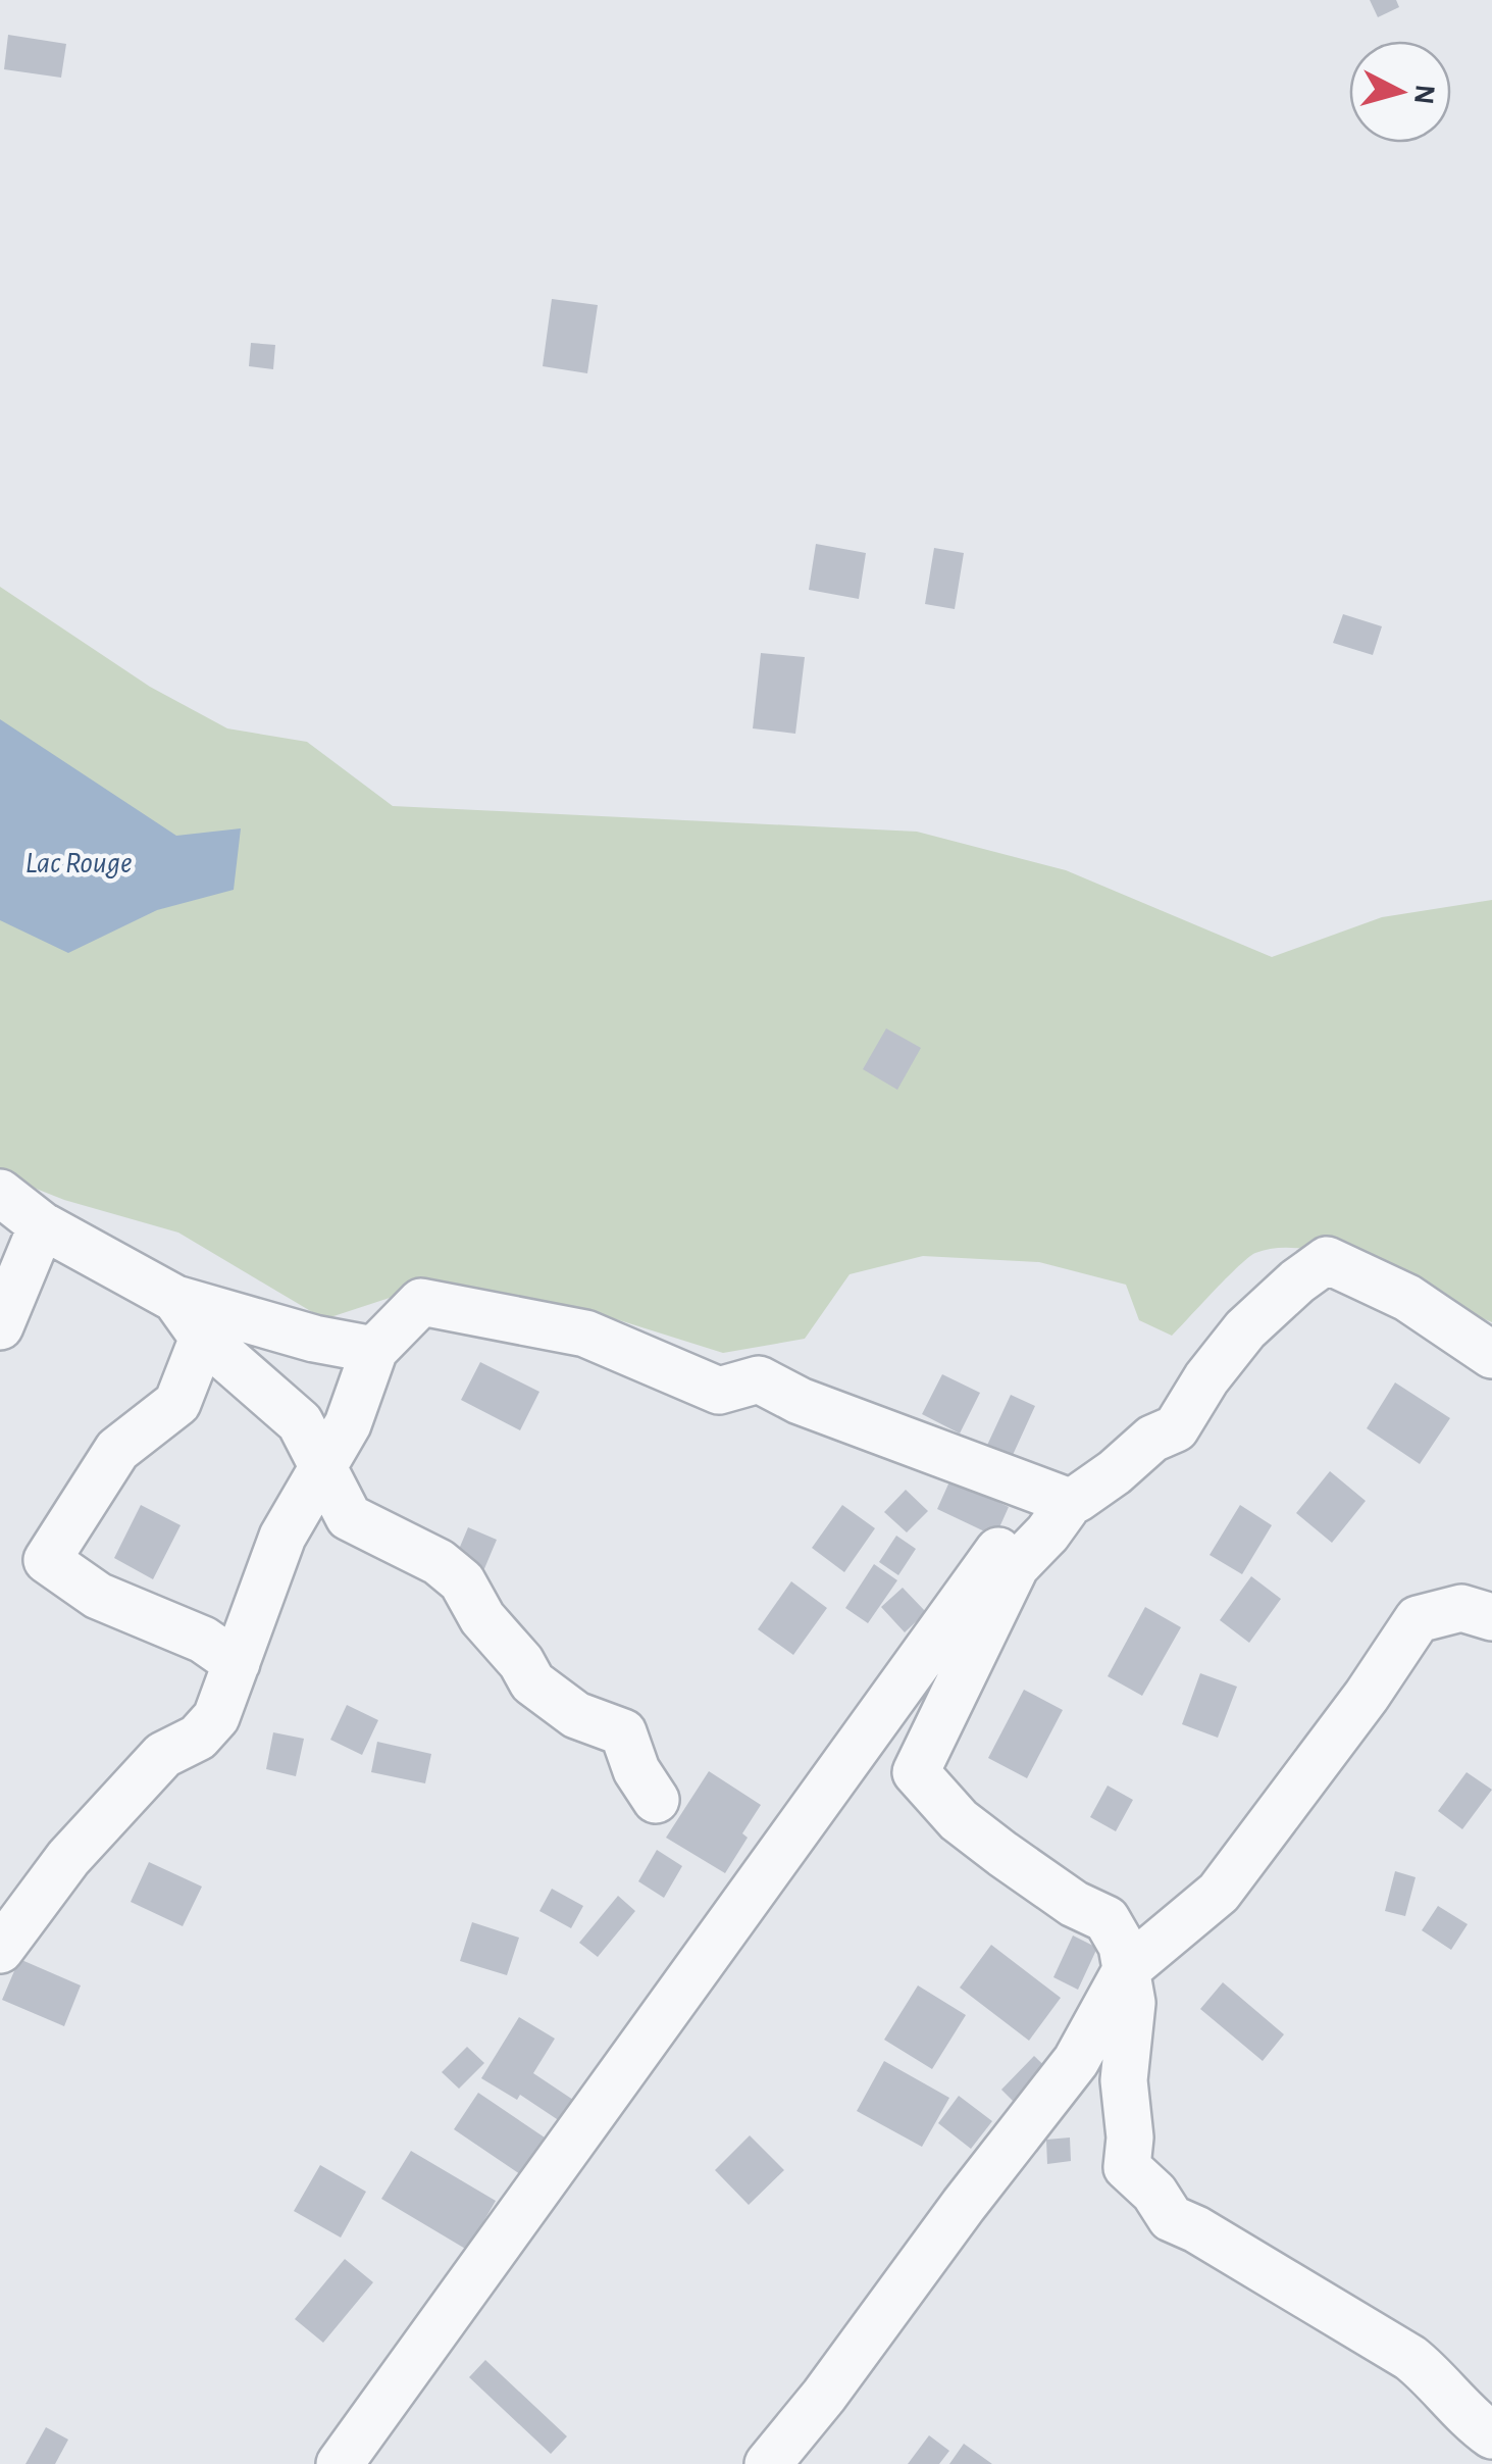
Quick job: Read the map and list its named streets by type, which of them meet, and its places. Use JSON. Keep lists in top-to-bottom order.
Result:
{
  "water": ["Lac Rouge"],
  "north": "right"
}
